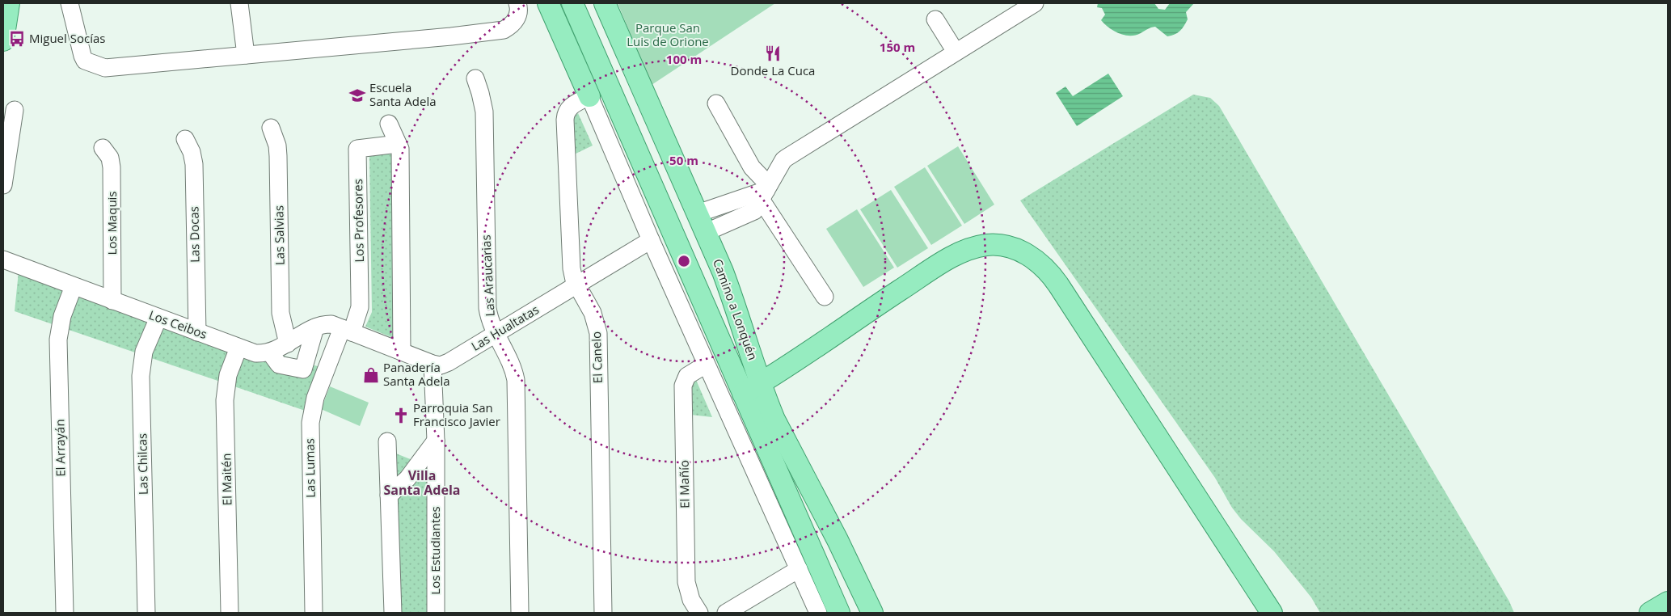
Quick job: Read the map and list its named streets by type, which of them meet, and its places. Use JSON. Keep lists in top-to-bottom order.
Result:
{
  "streets": {
    "main road": ["Camino a Lonquén"],
    "street": [
      "Los Profesores",
      "Los Maquis",
      "Las Docas",
      "Las Salvias",
      "Las Araucarias",
      "Los Ceibos",
      "Las Hualtatas",
      "El Canelo",
      "El Arrayán",
      "Las Chilcas",
      "Las Lumas",
      "El Maitén",
      "El Mañío",
      "Los Estudiantes"
    ]
  },
  "crossings": [
    ["Los Profesores", "Los Ceibos"],
    ["Los Profesores", "Las Lumas"],
    ["Los Maquis", "Los Ceibos"],
    ["Las Docas", "Los Ceibos"],
    ["Las Salvias", "Los Ceibos"],
    ["Las Araucarias", "Las Hualtatas"],
    ["Los Ceibos", "El Arrayán"],
    ["Los Ceibos", "Las Chilcas"],
    ["Los Ceibos", "Las Lumas"],
    ["Los Ceibos", "El Maitén"],
    ["Las Hualtatas", "El Canelo"],
    ["Las Hualtatas", "Los Estudiantes"]
  ],
  "districts": ["Villa Santa Adela"],
  "parks": ["Parque San Luis de Orione"],
  "places": {
    "bus stop": ["Miguel Socías"],
    "restaurant": ["Donde La Cuca"],
    "school or university": ["Escuela Santa Adela"],
    "shop": ["Panadería Santa Adela"],
    "church": ["Parroquia San Francisco Javier"]
  },
  "rings": ["150 m", "100 m", "50 m"]
}
